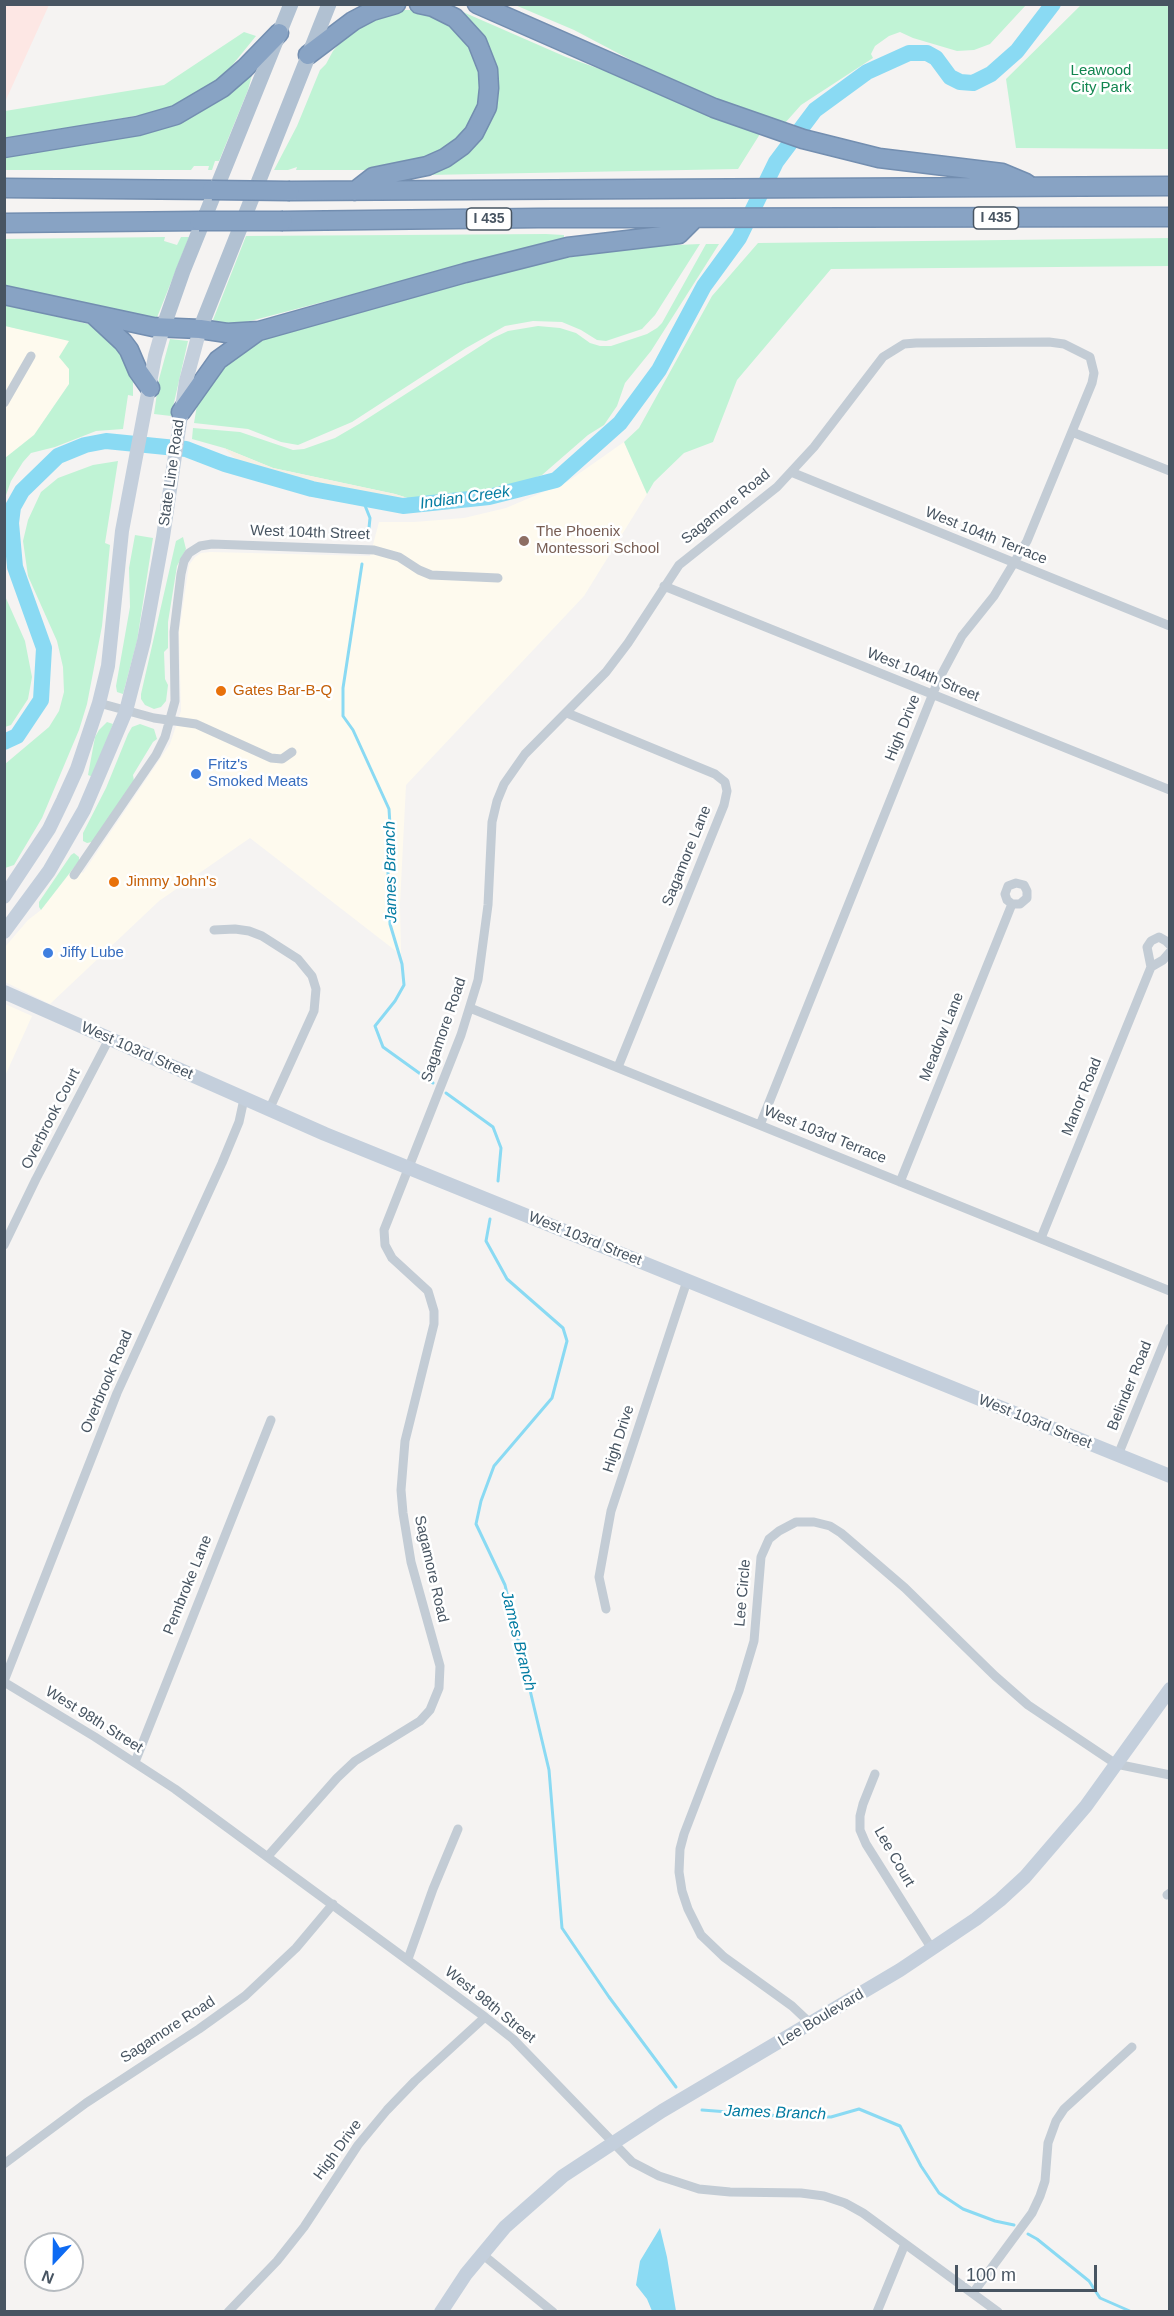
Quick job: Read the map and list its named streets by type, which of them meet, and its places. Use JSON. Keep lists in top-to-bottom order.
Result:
{
  "streets": {
    "highway": ["I 435"],
    "main road": ["State Line Road", "West 103rd Street", "Lee Boulevard"],
    "street": [
      "Sagamore Road",
      "West 104th Street",
      "West 104th Terrace",
      "High Drive",
      "Sagamore Lane",
      "Meadow Lane",
      "Manor Road",
      "Overbrook Court",
      "West 103rd Terrace",
      "Overbrook Road",
      "Belinder Road",
      "Pembroke Lane",
      "Lee Circle",
      "West 98th Street",
      "Lee Court"
    ]
  },
  "crossings": [
    ["Sagamore Road", "West 104th Street"],
    ["Sagamore Road", "West 104th Terrace"],
    ["Sagamore Road", "High Drive"],
    ["Sagamore Road", "Sagamore Lane"],
    ["Sagamore Road", "West 103rd Street"],
    ["Sagamore Road", "West 103rd Terrace"],
    ["Sagamore Road", "West 98th Street"],
    ["West 104th Street", "High Drive"],
    ["West 104th Terrace", "High Drive"],
    ["High Drive", "West 103rd Street"],
    ["High Drive", "West 103rd Terrace"],
    ["High Drive", "West 98th Street"],
    ["Sagamore Lane", "West 103rd Terrace"],
    ["Meadow Lane", "West 103rd Terrace"],
    ["West 103rd Street", "Overbrook Court"],
    ["West 103rd Street", "Overbrook Road"],
    ["West 103rd Street", "Belinder Road"],
    ["Manor Road", "West 103rd Terrace"],
    ["Overbrook Road", "West 98th Street"],
    ["Pembroke Lane", "West 98th Street"],
    ["Lee Circle", "Lee Boulevard"],
    ["West 98th Street", "Lee Boulevard"],
    ["Lee Court", "Lee Boulevard"]
  ],
  "water": ["Indian Creek", "James Branch"],
  "parks": ["Leawood City Park"],
  "places": [
    "The Phoenix Montessori School",
    "Gates Bar-B-Q",
    "Fritz's Smoked Meats",
    "Jimmy John's",
    "Jiffy Lube"
  ],
  "scale_bar": "100 m",
  "north": "bottom"
}
